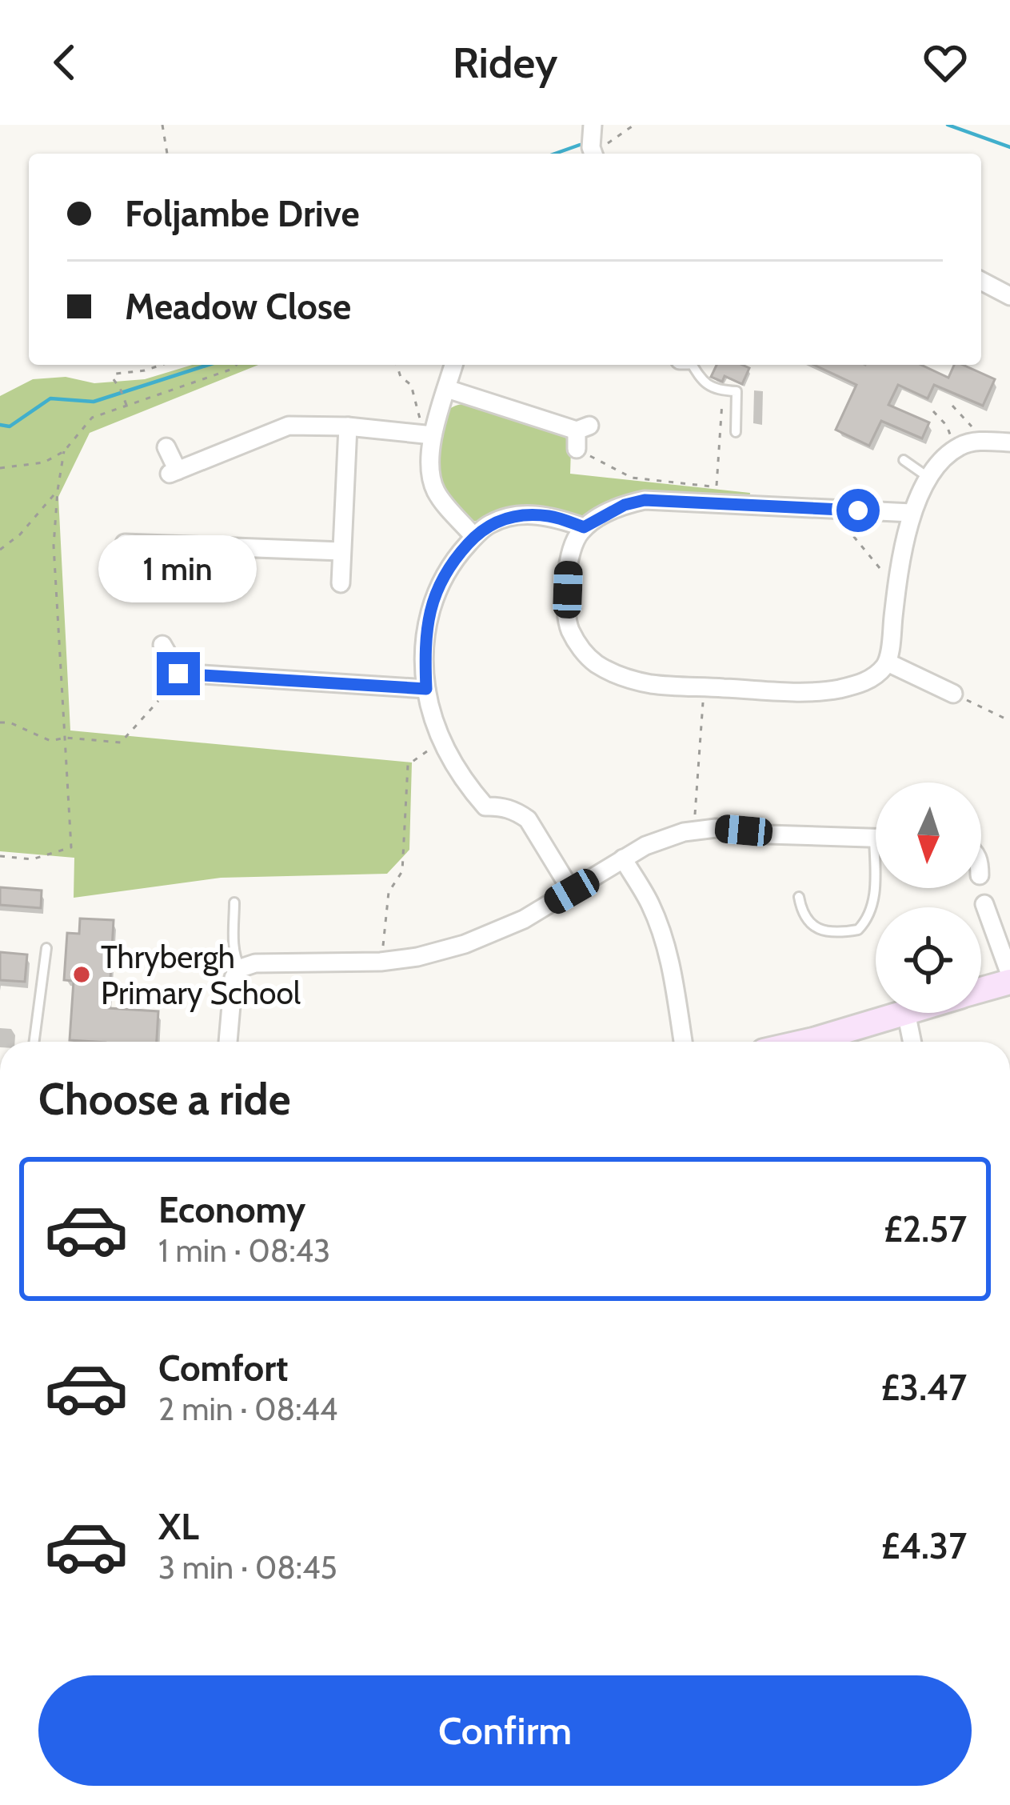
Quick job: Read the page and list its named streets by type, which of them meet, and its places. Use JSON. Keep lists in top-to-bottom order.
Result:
{
  "places": ["Thrybergh Primary School"],
  "north": "bottom",
  "page": {
    "header": "Ridey",
    "banner": ["Foljambe Drive", "Meadow Close"],
    "bubble": "1 min",
    "heading": "Choose a ride",
    "list": [
      {
        "name": "Economy",
        "note": "1 min · 08:43",
        "value": "£2.57"
      },
      {
        "name": "Comfort",
        "note": "2 min · 08:44",
        "value": "£3.47"
      },
      {
        "name": "XL",
        "note": "3 min · 08:45",
        "value": "£4.37"
      }
    ],
    "buttons": "Confirm"
  }
}
